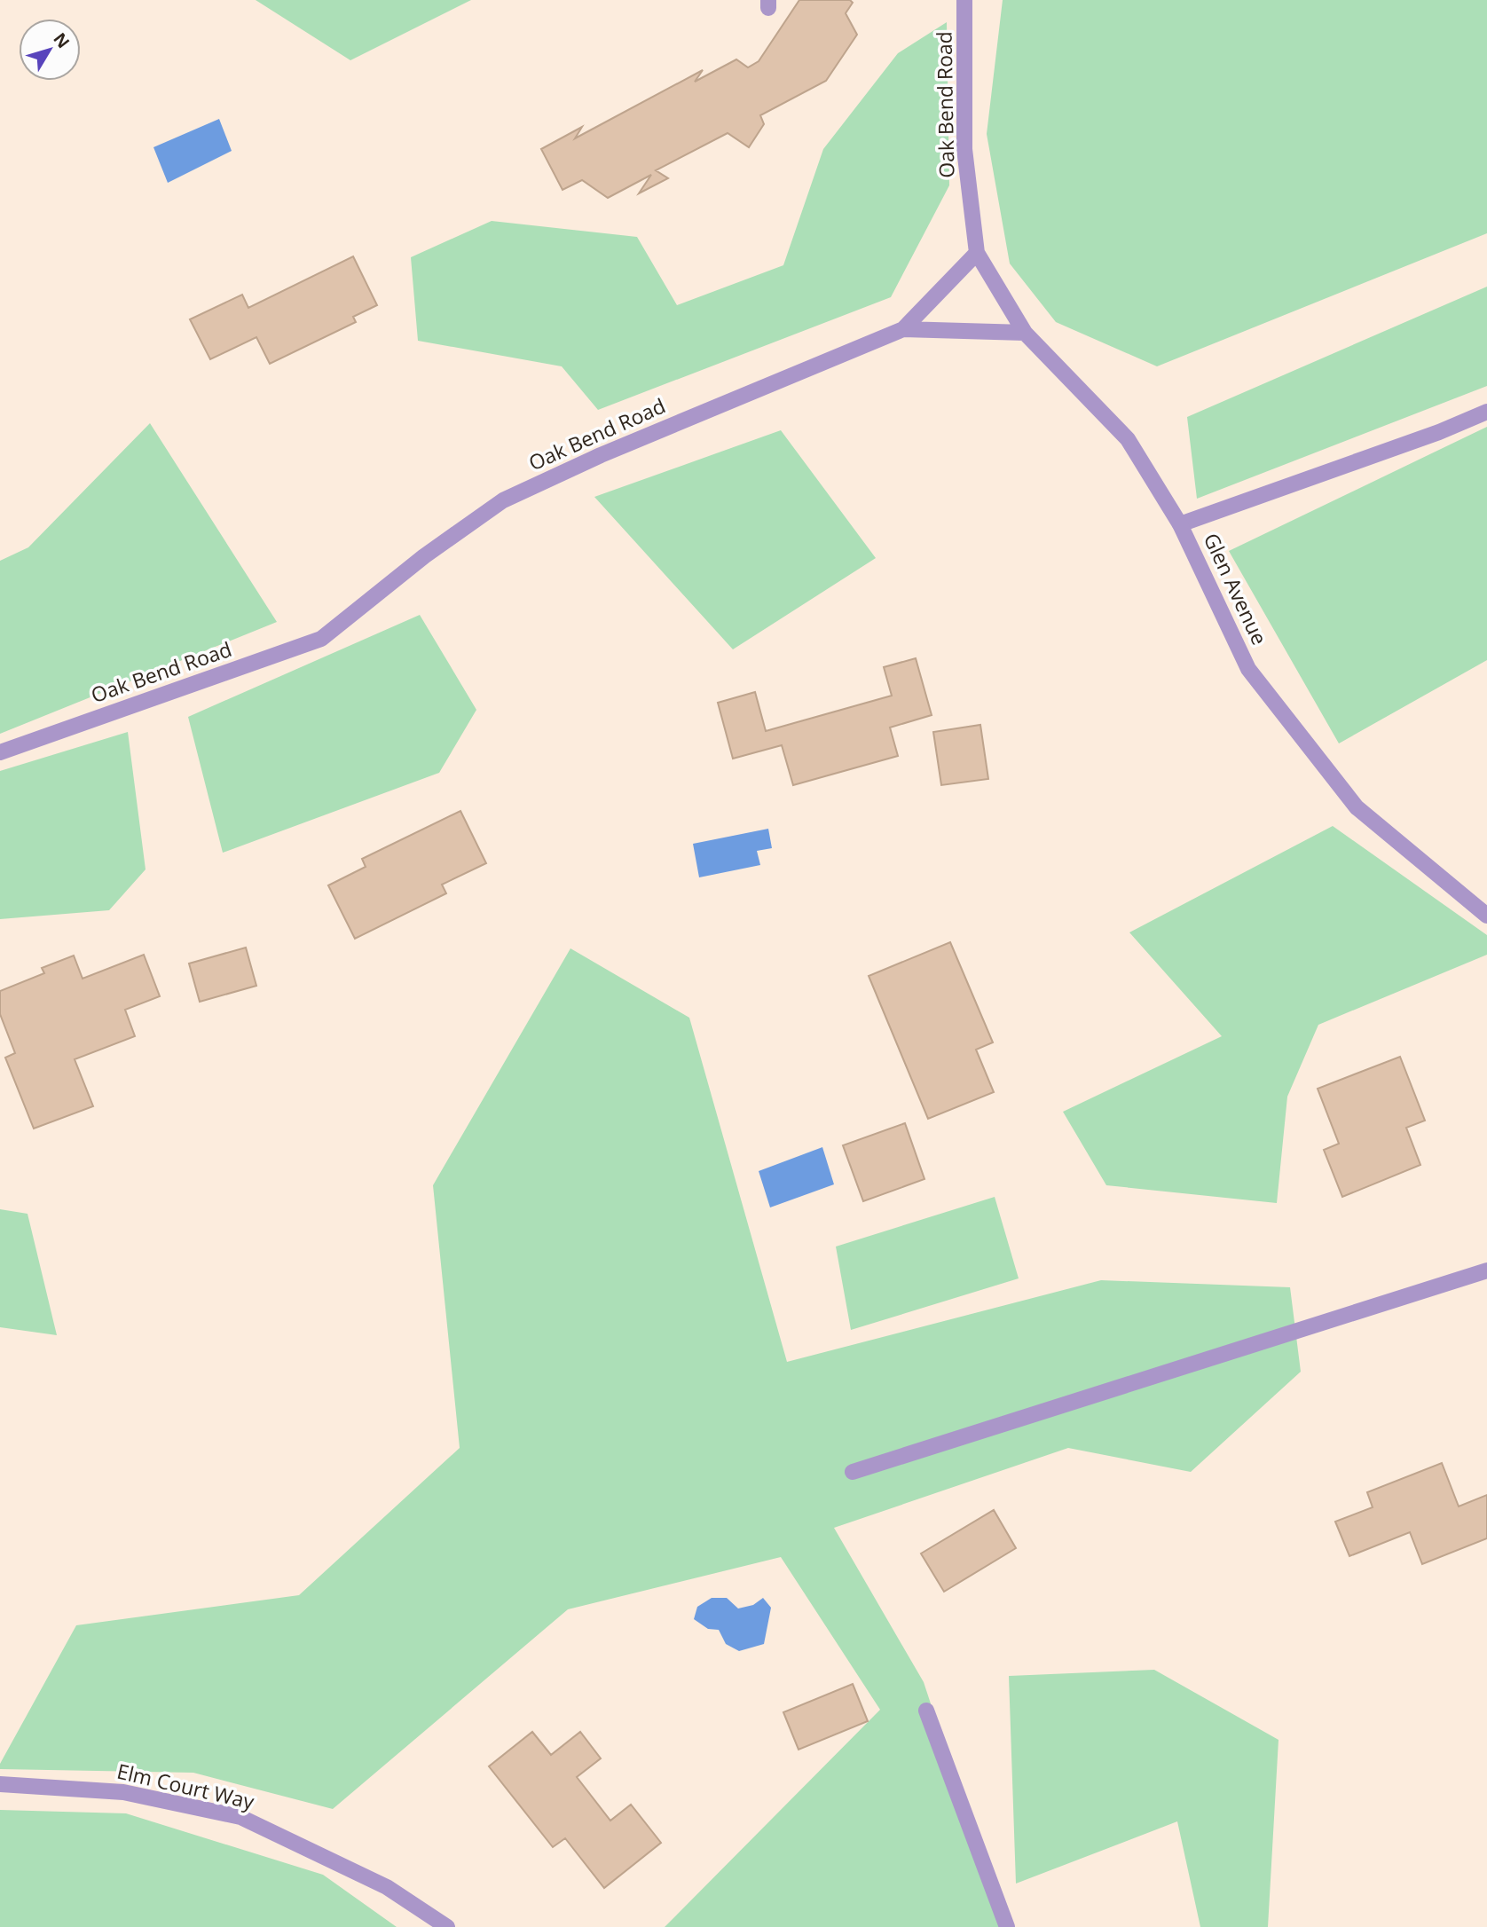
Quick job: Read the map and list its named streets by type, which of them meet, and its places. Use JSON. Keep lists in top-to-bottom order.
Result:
{
  "streets": {
    "street": ["Oak Bend Road", "Glen Avenue", "Elm Court Way"]
  },
  "crossings": [
    ["Oak Bend Road", "Glen Avenue"]
  ],
  "north": "top right"
}
